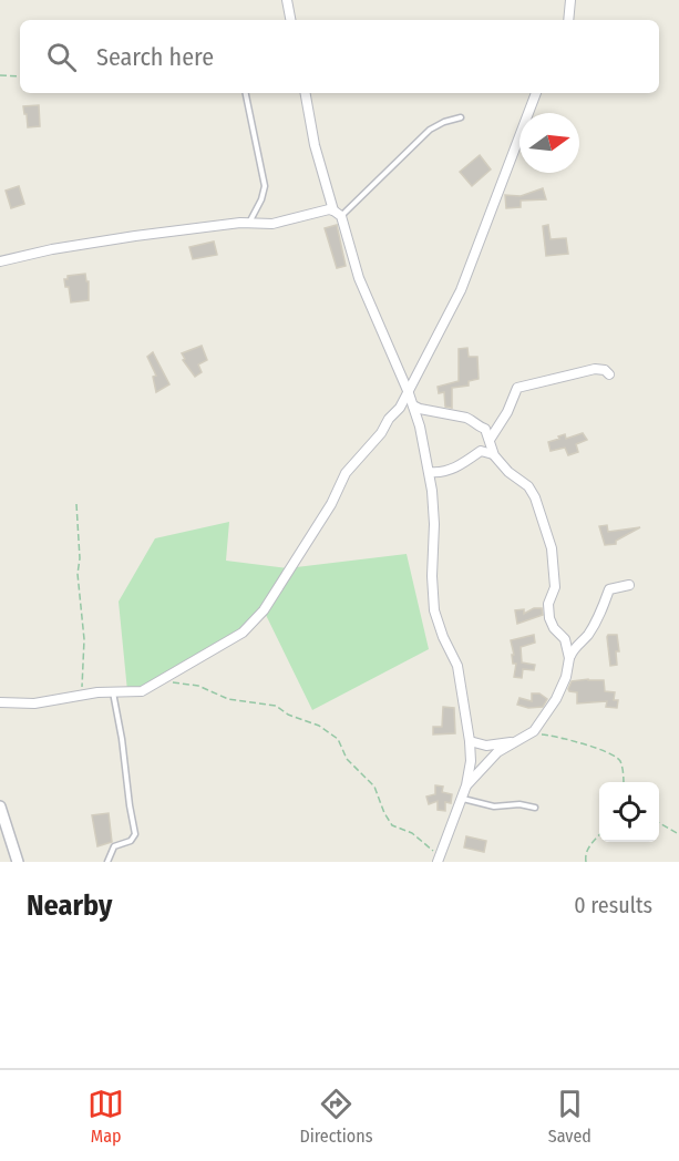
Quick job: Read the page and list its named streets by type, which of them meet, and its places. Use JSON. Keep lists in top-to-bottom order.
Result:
{
  "north": "right",
  "page": {
    "search": "Search here",
    "heading": ["Nearby", "0 results"],
    "nav": ["Map", "Directions", "Saved"]
  }
}
